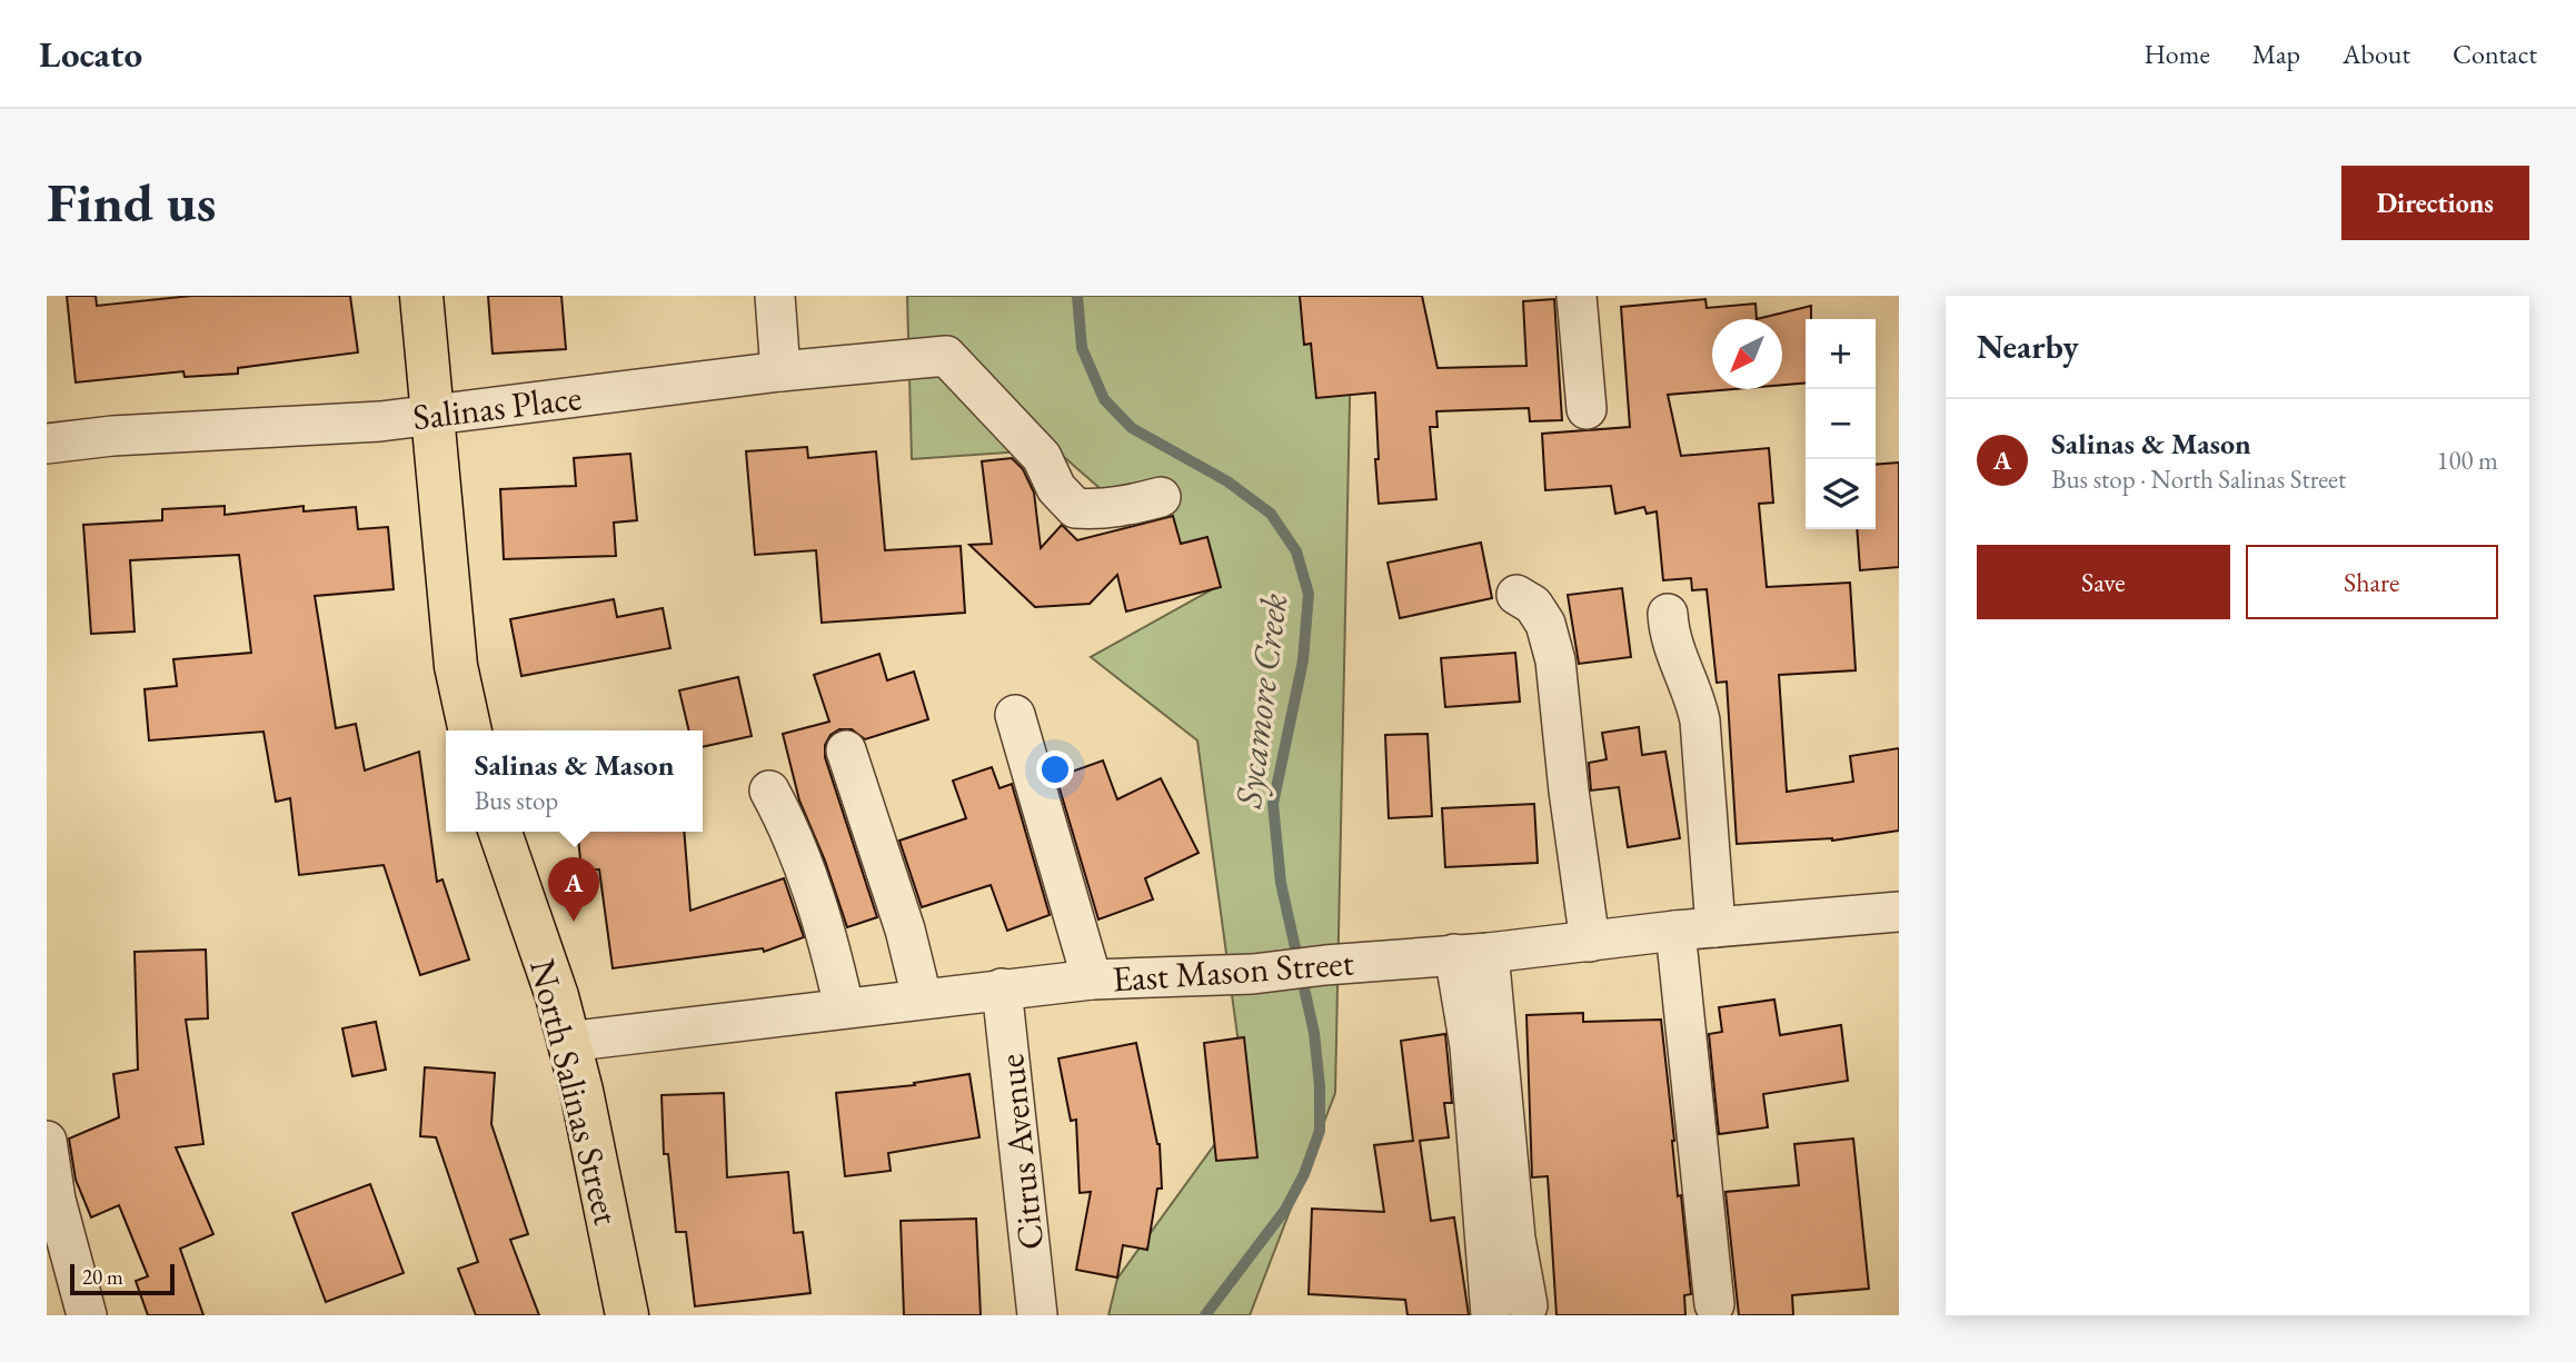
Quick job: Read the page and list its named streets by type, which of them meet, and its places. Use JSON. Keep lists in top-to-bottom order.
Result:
{
  "streets": {
    "main road": ["North Salinas Street"],
    "street": ["Salinas Place", "East Mason Street", "Citrus Avenue"]
  },
  "crossings": [
    ["East Mason Street", "North Salinas Street"],
    ["East Mason Street", "Citrus Avenue"]
  ],
  "water": ["Sycamore Creek"],
  "scale_bar": "20 m",
  "north": "bottom left",
  "page": {
    "header": "Locato",
    "nav": [
      "Home",
      "Map",
      "About",
      "Contact"
    ],
    "buttons": [
      "Directions",
      ["Save", "Share"]
    ],
    "title": "Find us",
    "heading": "Nearby",
    "map_buttons": ["+", "−"],
    "list": [
      {
        "mark": "A",
        "name": "Salinas & Mason",
        "note": "Bus stop · North Salinas Street",
        "value": "100 m"
      }
    ],
    "popup": ["Salinas & Mason", "Bus stop"],
    "pins": "A",
    "scale": "20 m"
  }
}
